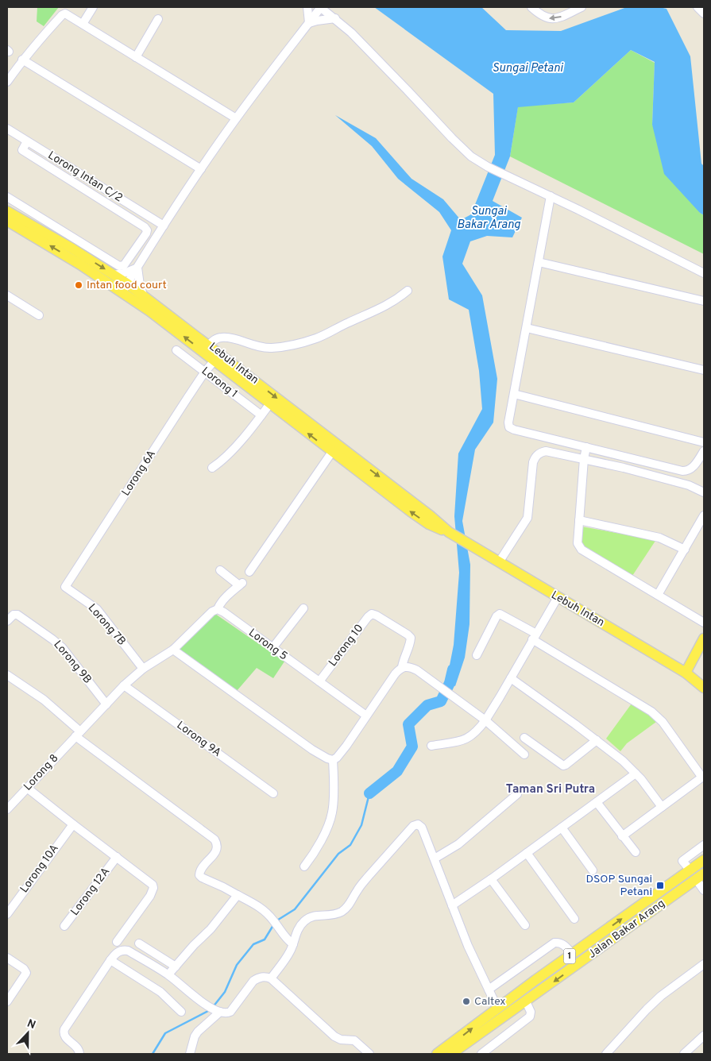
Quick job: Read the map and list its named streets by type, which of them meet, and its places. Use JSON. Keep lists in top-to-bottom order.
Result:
{
  "streets": {
    "main road": ["Lebuh Intan", "Jalan Bakar Arang", "1"],
    "street": [
      "Lorong Intan C/2",
      "Lorong 1",
      "Lorong 6A",
      "Lorong 7B",
      "Lorong 5",
      "Lorong 10",
      "Lorong 9B",
      "Lorong 9A",
      "Lorong 8",
      "Lorong 10A",
      "Lorong 12A"
    ]
  },
  "crossings": [
    ["Lebuh Intan", "Lorong 6A"],
    ["Lorong 1", "Lorong 6A"],
    ["Lorong 6A", "Lorong 7B"],
    ["Lorong 7B", "Lorong 8"],
    ["Lorong 5", "Lorong 10"],
    ["Lorong 9B", "Lorong 8"],
    ["Lorong 9A", "Lorong 8"]
  ],
  "districts": ["Taman Sri Putra"],
  "water": ["Sungai Petani", "Sungai Bakar Arang"],
  "places": {
    "other": ["Intan food court", "Caltex"],
    "transit": ["DSOP Sungai Petani"]
  },
  "north": "top"
}
